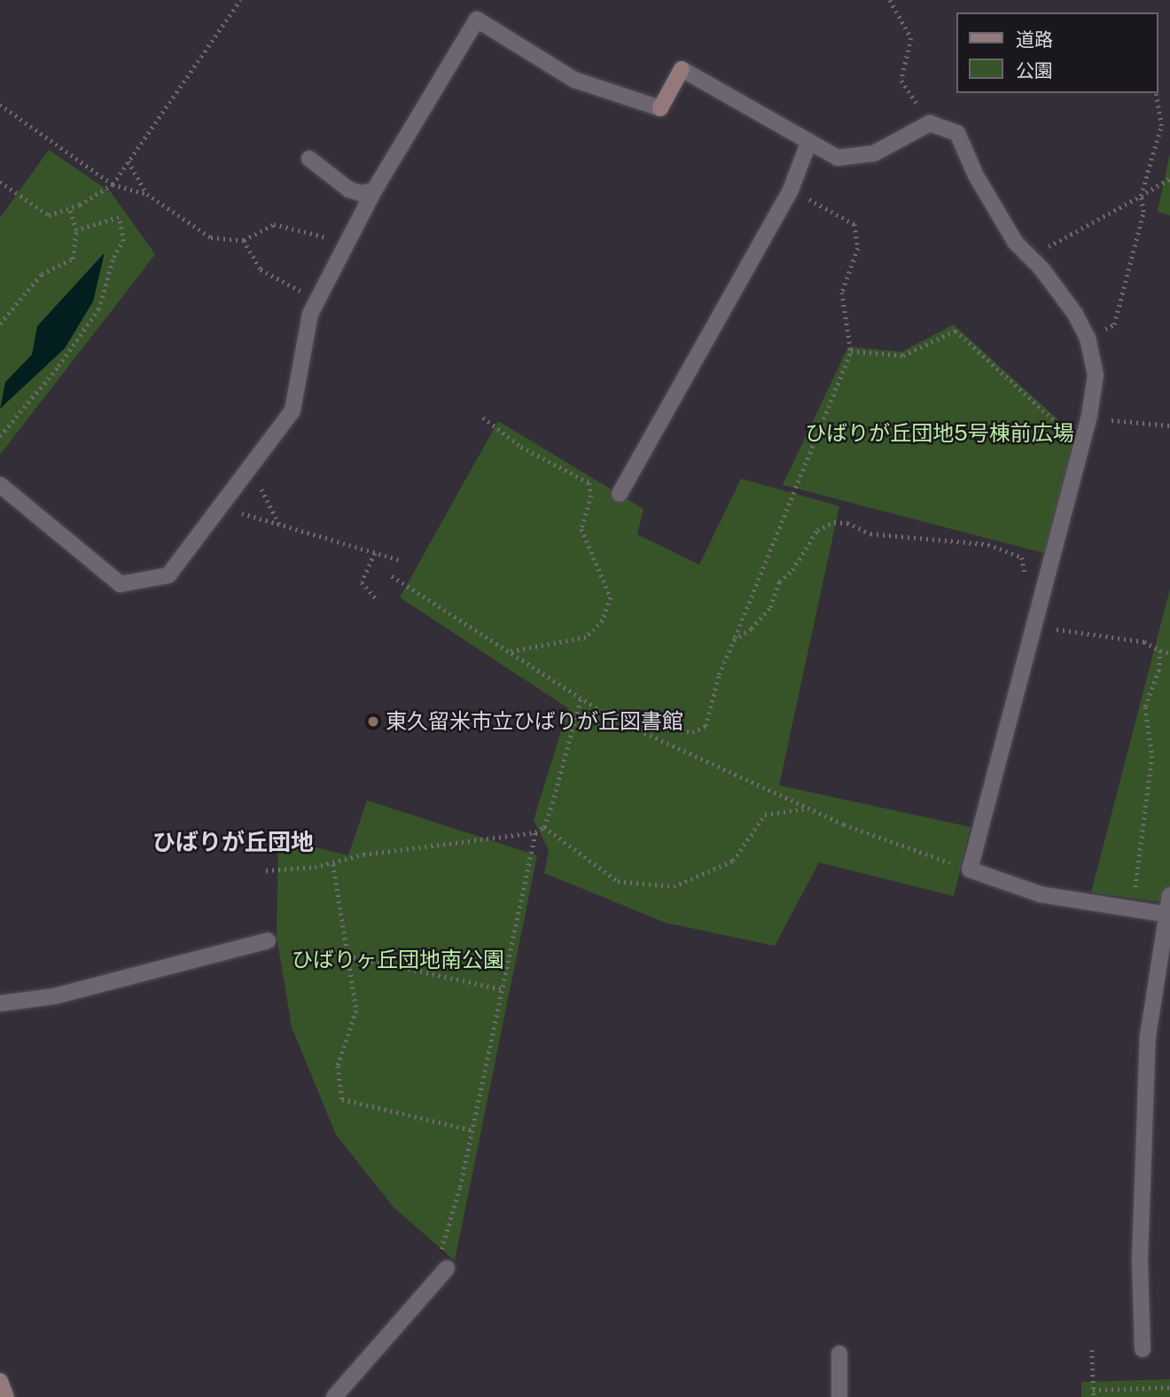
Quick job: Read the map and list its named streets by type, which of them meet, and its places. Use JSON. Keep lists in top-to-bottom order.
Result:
{
  "districts": ["ひばりが丘団地"],
  "parks": ["ひばりが丘団地5号棟前広場", "ひばりヶ丘団地南公園"],
  "places": ["東久留米市立ひばりが丘図書館"],
  "legend": ["道路", "公園"]
}
